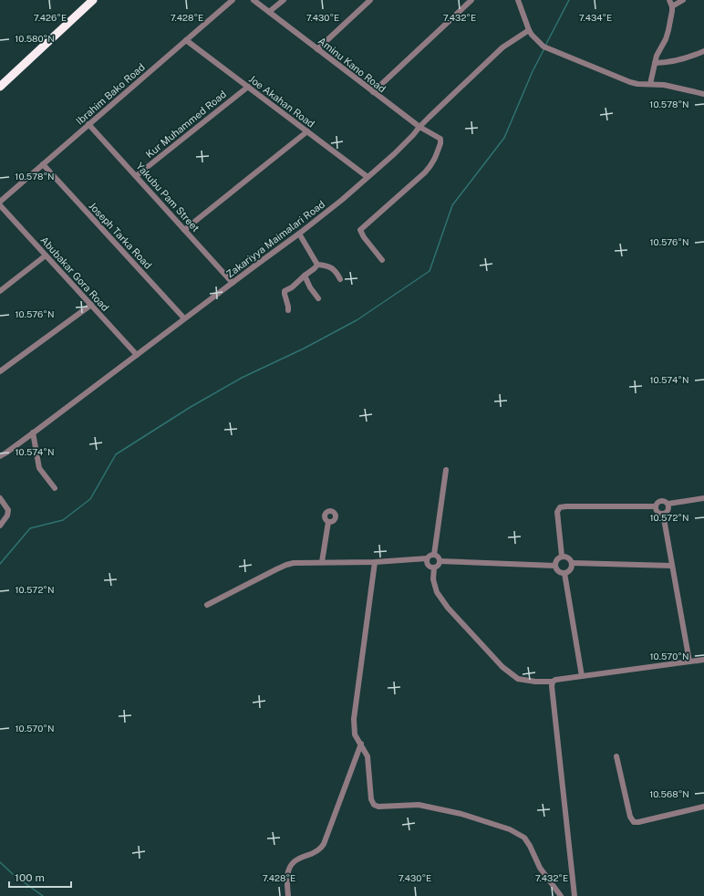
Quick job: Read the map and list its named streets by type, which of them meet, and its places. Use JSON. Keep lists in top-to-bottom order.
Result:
{
  "streets": {
    "street": [
      "Aminu Kano Road",
      "Ibrahim Bako Road",
      "Joe Akahan Road",
      "Kur Muhammed Road",
      "Yakubu Pam Street",
      "Joseph Tarka Road",
      "Zakariyya Maimalari Road",
      "Abubakar Gora Road"
    ]
  },
  "crossings": [
    ["Aminu Kano Road", "Zakariyya Maimalari Road"],
    ["Ibrahim Bako Road", "Joe Akahan Road"],
    ["Ibrahim Bako Road", "Yakubu Pam Street"],
    ["Ibrahim Bako Road", "Joseph Tarka Road"],
    ["Joe Akahan Road", "Kur Muhammed Road"],
    ["Joe Akahan Road", "Zakariyya Maimalari Road"],
    ["Kur Muhammed Road", "Yakubu Pam Street"],
    ["Yakubu Pam Street", "Zakariyya Maimalari Road"],
    ["Joseph Tarka Road", "Zakariyya Maimalari Road"],
    ["Zakariyya Maimalari Road", "Abubakar Gora Road"]
  ],
  "scale_bar": "100 m",
  "coordinates": [
    "7.426°E",
    "7.428°E",
    "7.430°E",
    "7.432°E",
    "7.434°E",
    "10.580°N",
    "10.578°N",
    "10.576°N",
    "10.574°N",
    "10.572°N",
    "10.570°N",
    "10.568°N"
  ]
}
